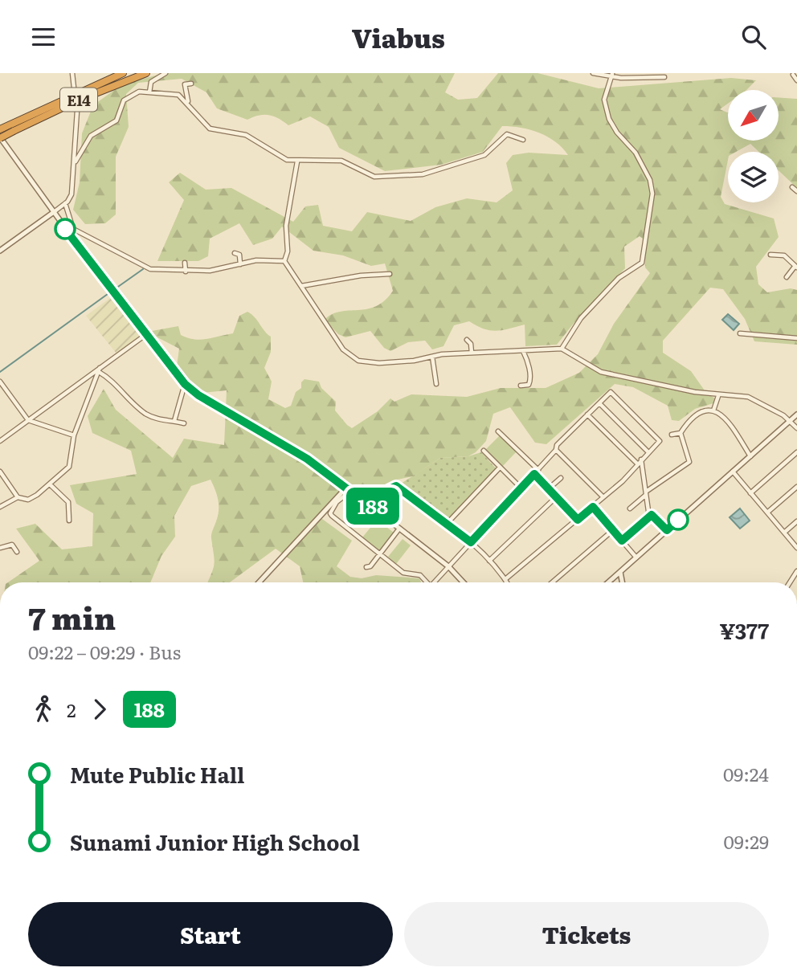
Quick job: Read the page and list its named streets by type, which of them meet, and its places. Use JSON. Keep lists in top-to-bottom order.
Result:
{
  "streets": {
    "highway": ["E14"]
  },
  "lines": ["bus line 188"],
  "north": "bottom left",
  "page": {
    "header": "Viabus",
    "on_map": "188",
    "heading": ["7 min", "09:22 – 09:29 · Bus", "¥377"],
    "legs": ["2", "188"],
    "list": [
      {
        "name": "Mute Public Hall",
        "value": "09:24"
      },
      {
        "name": "Sunami Junior High School",
        "value": "09:29"
      }
    ],
    "buttons": ["Start", "Tickets"]
  }
}
